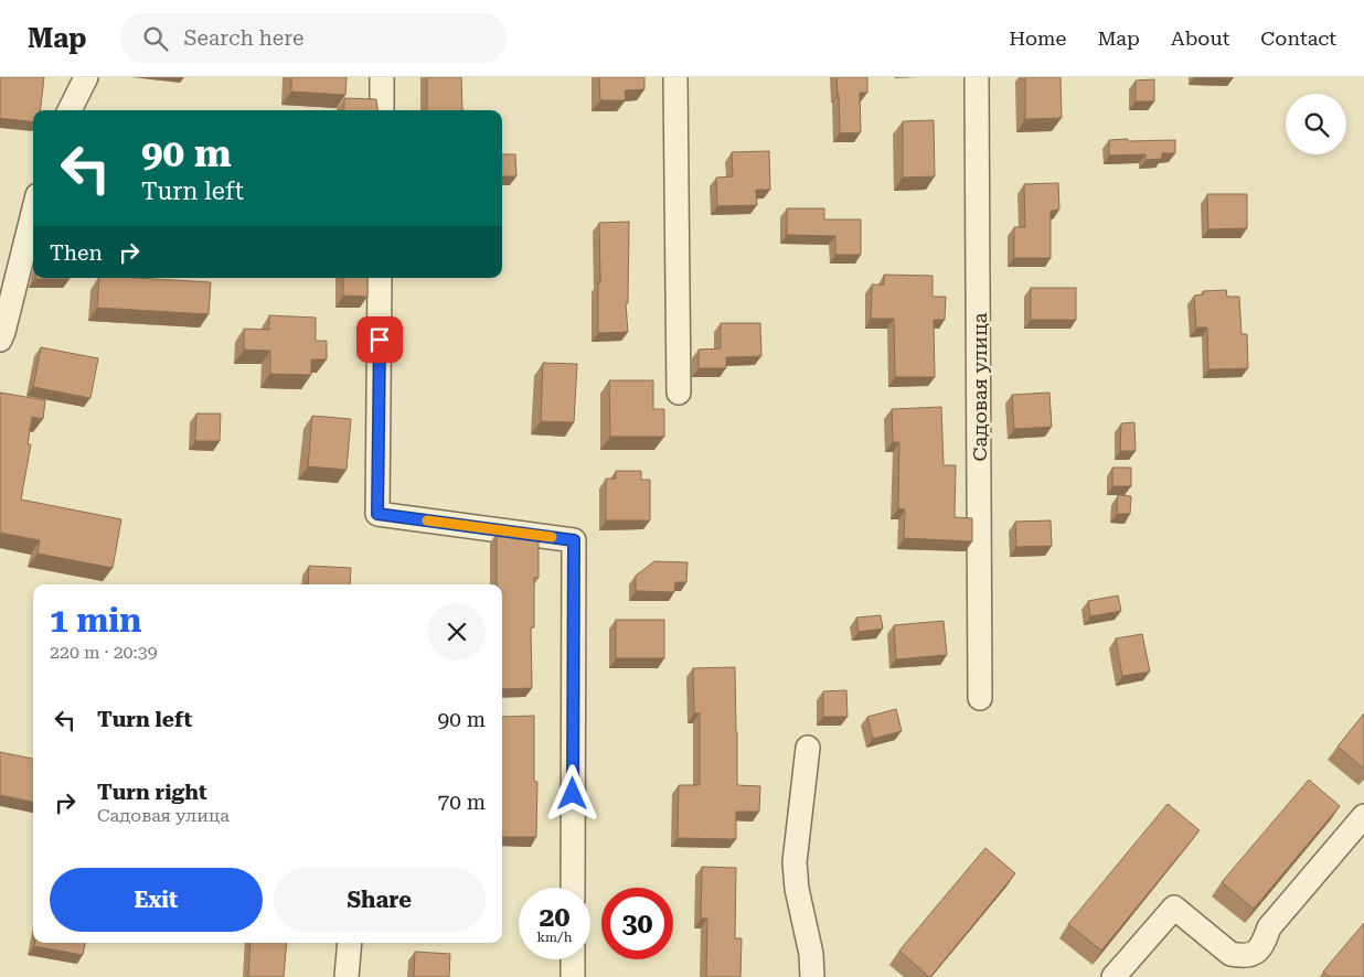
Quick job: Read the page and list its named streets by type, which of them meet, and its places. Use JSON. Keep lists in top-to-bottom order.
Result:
{
  "streets": {
    "street": ["Садовая улица"]
  },
  "page": {
    "header": "Map",
    "search": "Search here",
    "nav": [
      "Home",
      "Map",
      "About",
      "Contact"
    ],
    "turn": ["90 m", "Turn left"],
    "then": "Then",
    "heading": ["1 min", "220 m · 20:39"],
    "list": [
      {
        "name": "Turn left",
        "value": "90 m"
      },
      {
        "name": "Turn right",
        "note": "Садовая улица",
        "value": "70 m"
      }
    ],
    "buttons": ["Exit", "Share"],
    "speed": "20 km/h",
    "limit": "30"
  }
}
